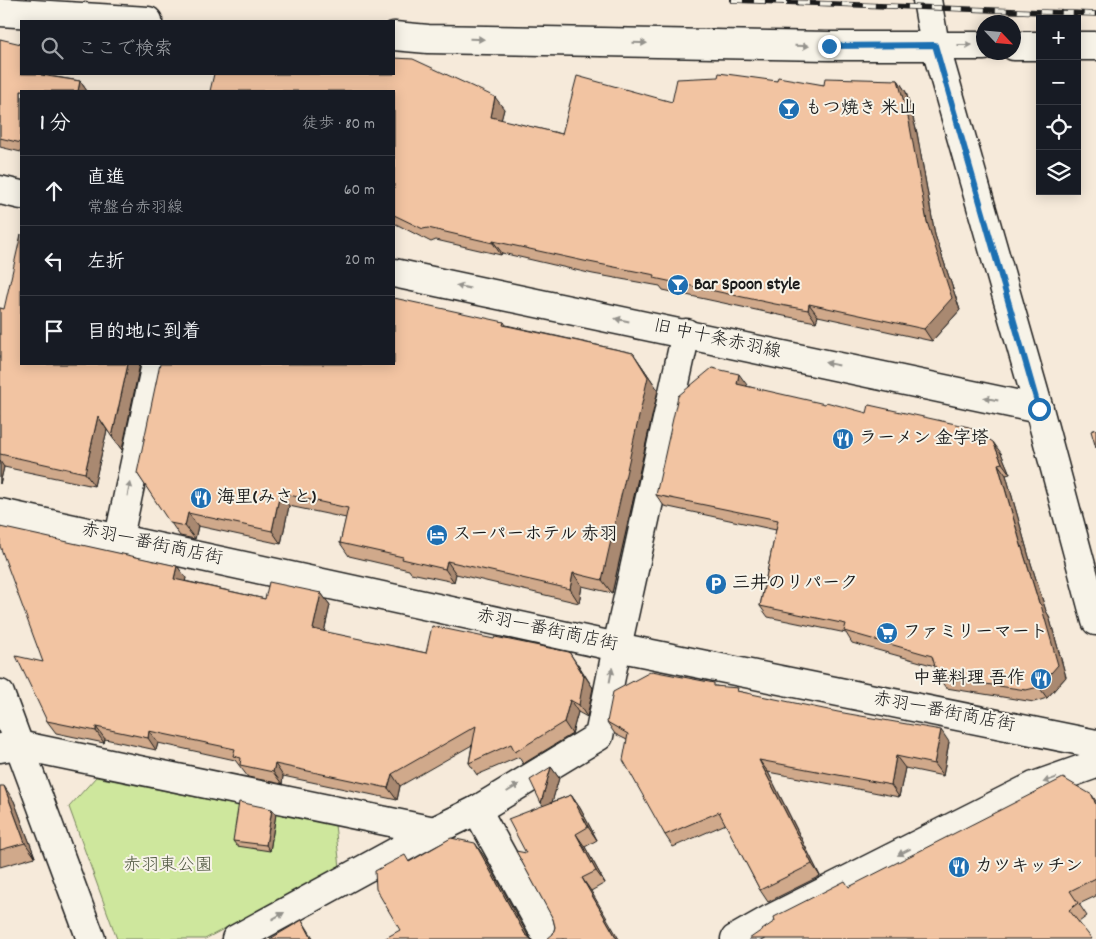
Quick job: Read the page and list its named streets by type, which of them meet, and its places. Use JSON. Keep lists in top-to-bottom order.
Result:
{
  "streets": {
    "street": ["旧 中十条赤羽線", "赤羽一番街商店街"]
  },
  "one_way": ["旧 中十条赤羽線"],
  "parks": ["赤羽東公園"],
  "places": {
    "bar": ["もつ焼き 米山", "Bar Spoon style"],
    "restaurant": [
      "ラーメン 金字塔",
      "海里(みさと)",
      "中華料理 吾作",
      "カツキッチン"
    ],
    "hotel": ["スーパーホテル 赤羽"],
    "parking": ["三井のリパーク"],
    "supermarket": ["ファミリーマート"]
  },
  "north": "bottom right",
  "page": {
    "map_buttons": ["+", "−"],
    "search": "ここで検索",
    "heading": ["1 分", "徒歩 · 80 m"],
    "list": [
      ["直進", "常盤台赤羽線", "60 m"],
      ["左折", "20 m"],
      "目的地に到着"
    ]
  }
}
